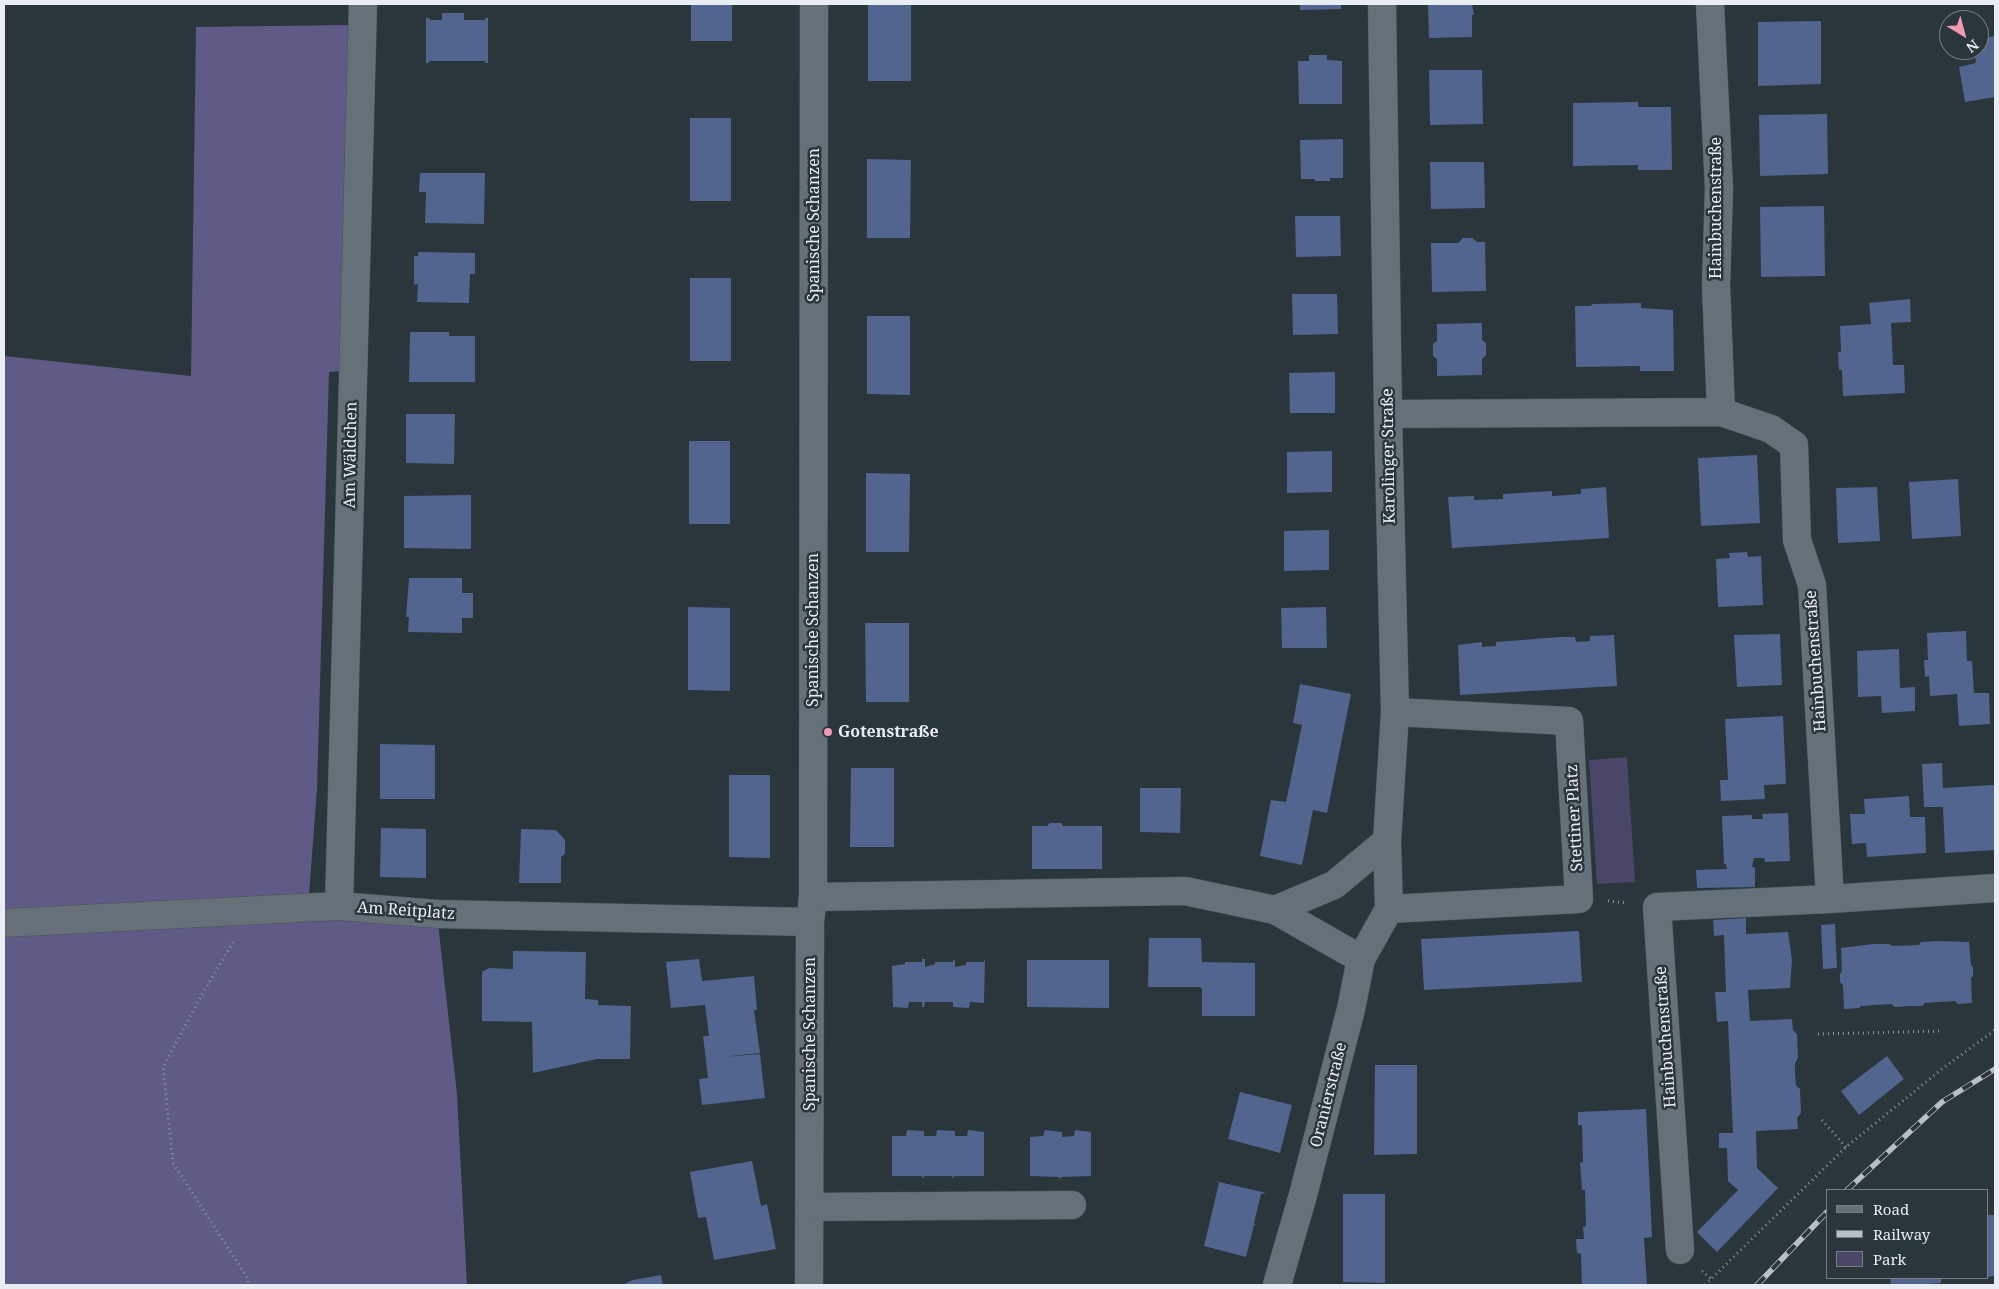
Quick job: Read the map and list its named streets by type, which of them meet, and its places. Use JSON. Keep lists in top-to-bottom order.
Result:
{
  "streets": {
    "street": [
      "Hainbuchenstraße",
      "Spanische Schanzen",
      "Am Wäldchen",
      "Karolinger Straße",
      "Stettiner Platz",
      "Am Reitplatz",
      "Oranierstraße"
    ]
  },
  "crossings": [
    ["Hainbuchenstraße", "Karolinger Straße"],
    ["Spanische Schanzen", "Am Reitplatz"],
    ["Am Wäldchen", "Am Reitplatz"],
    ["Karolinger Straße", "Stettiner Platz"],
    ["Karolinger Straße", "Oranierstraße"]
  ],
  "places": ["Gotenstraße"],
  "legend": ["Road", "Railway", "Park"],
  "north": "bottom right"
}
